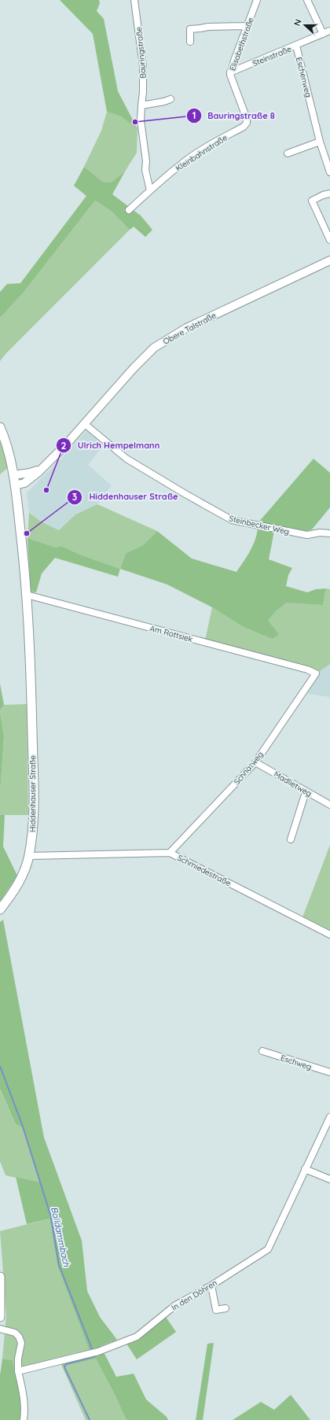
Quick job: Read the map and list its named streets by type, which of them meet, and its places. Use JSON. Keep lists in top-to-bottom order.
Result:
{
  "streets": {
    "main road": ["Hiddenhauser Straße"],
    "street": [
      "Elisabethstraße",
      "Bauringstraße",
      "Steinstraße",
      "Eschenweg",
      "Kleinbahnstraße",
      "Obere Talstraße",
      "Steinbecker Weg",
      "Am Rottsiek",
      "Schnatweg",
      "Madlietweg",
      "Schmiedestraße",
      "Eschweg",
      "In den Döhren"
    ]
  },
  "crossings": [
    ["Elisabethstraße", "Steinstraße"],
    ["Elisabethstraße", "Kleinbahnstraße"],
    ["Bauringstraße", "Kleinbahnstraße"],
    ["Steinstraße", "Eschenweg"],
    ["Obere Talstraße", "Steinbecker Weg"],
    ["Obere Talstraße", "Hiddenhauser Straße"],
    ["Am Rottsiek", "Schnatweg"],
    ["Am Rottsiek", "Hiddenhauser Straße"],
    ["Schnatweg", "Madlietweg"],
    ["Schnatweg", "Schmiedestraße"],
    ["Hiddenhauser Straße", "Schmiedestraße"]
  ],
  "water": ["Bolldammbach"],
  "places": ["Bauringstraße 8", "Ulrich Hempelmann", "Hiddenhauser Straße"],
  "north": "left"
}
